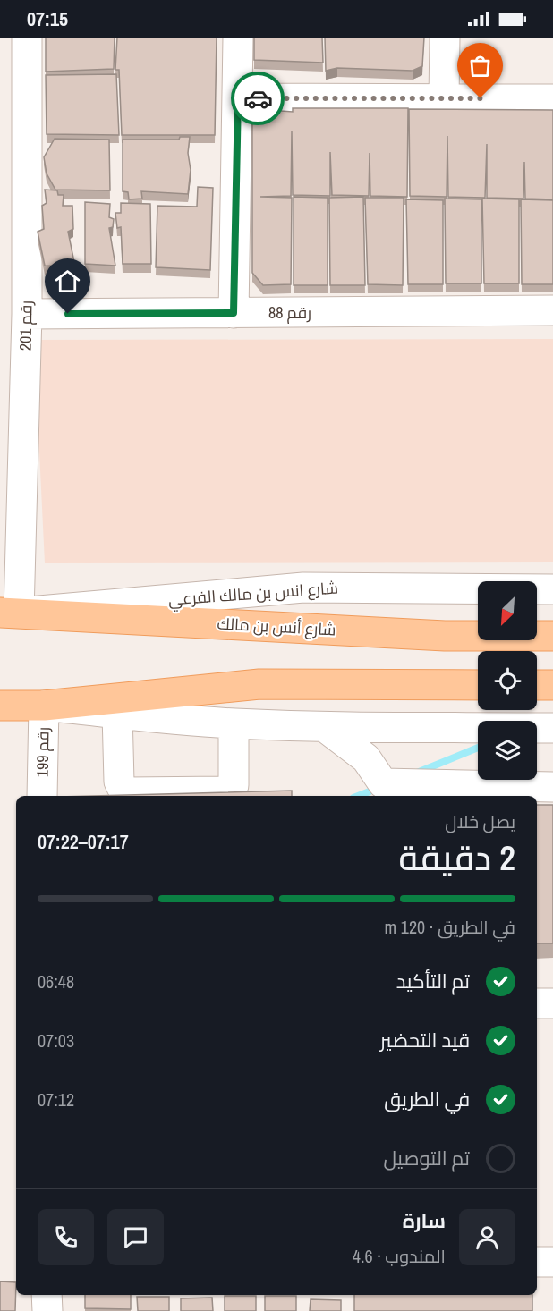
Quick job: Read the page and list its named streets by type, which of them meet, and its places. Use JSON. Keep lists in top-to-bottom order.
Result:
{
  "streets": {
    "main road": ["شارع أنس بن مالك"],
    "street": [
      "رقم 88",
      "رقم 201",
      "شارع انس بن مالك الفرعي",
      "رقم 199"
    ]
  },
  "crossings": [
    ["رقم 88", "رقم 201"],
    ["رقم 201", "شارع انس بن مالك الفرعي"],
    ["رقم 201", "شارع أنس بن مالك"],
    ["شارع انس بن مالك الفرعي", "شارع أنس بن مالك"]
  ],
  "north": "bottom left",
  "page": {
    "status": "07:15",
    "heading": ["2 دقيقة", "يصل خلال", "07:17–07:22"],
    "panel": ["سارة", "المندوب · 4.6"],
    "bar": "في الطريق · 120 m",
    "list": [
      ["تم التأكيد", "06:48"],
      ["قيد التحضير", "07:03"],
      ["في الطريق", "07:12"],
      "تم التوصيل"
    ]
  }
}
